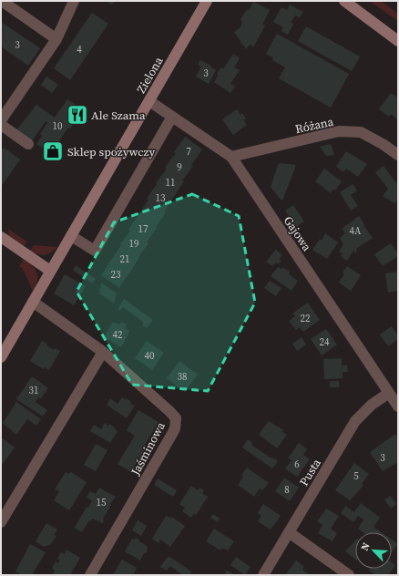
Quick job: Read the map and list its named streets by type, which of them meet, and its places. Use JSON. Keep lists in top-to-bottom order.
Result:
{
  "streets": {
    "street": [
      "Zielona",
      "Różana",
      "Gajowa",
      "Jaśminowa",
      "Pusta"
    ]
  },
  "crossings": [
    ["Zielona", "Gajowa"],
    ["Zielona", "Jaśminowa"],
    ["Różana", "Gajowa"],
    ["Gajowa", "Pusta"]
  ],
  "places": {
    "restaurant": ["Ale Szama"],
    "shop": ["Sklep spożywczy"]
  },
  "house_numbers": [
    "3",
    "4",
    "3",
    "10",
    "7",
    "9",
    "11",
    "13",
    "17",
    "4A",
    "19",
    "21",
    "23",
    "22",
    "42",
    "24",
    "40",
    "38",
    "31",
    "3",
    "6",
    "5",
    "8",
    "15"
  ],
  "north": "top left"
}
